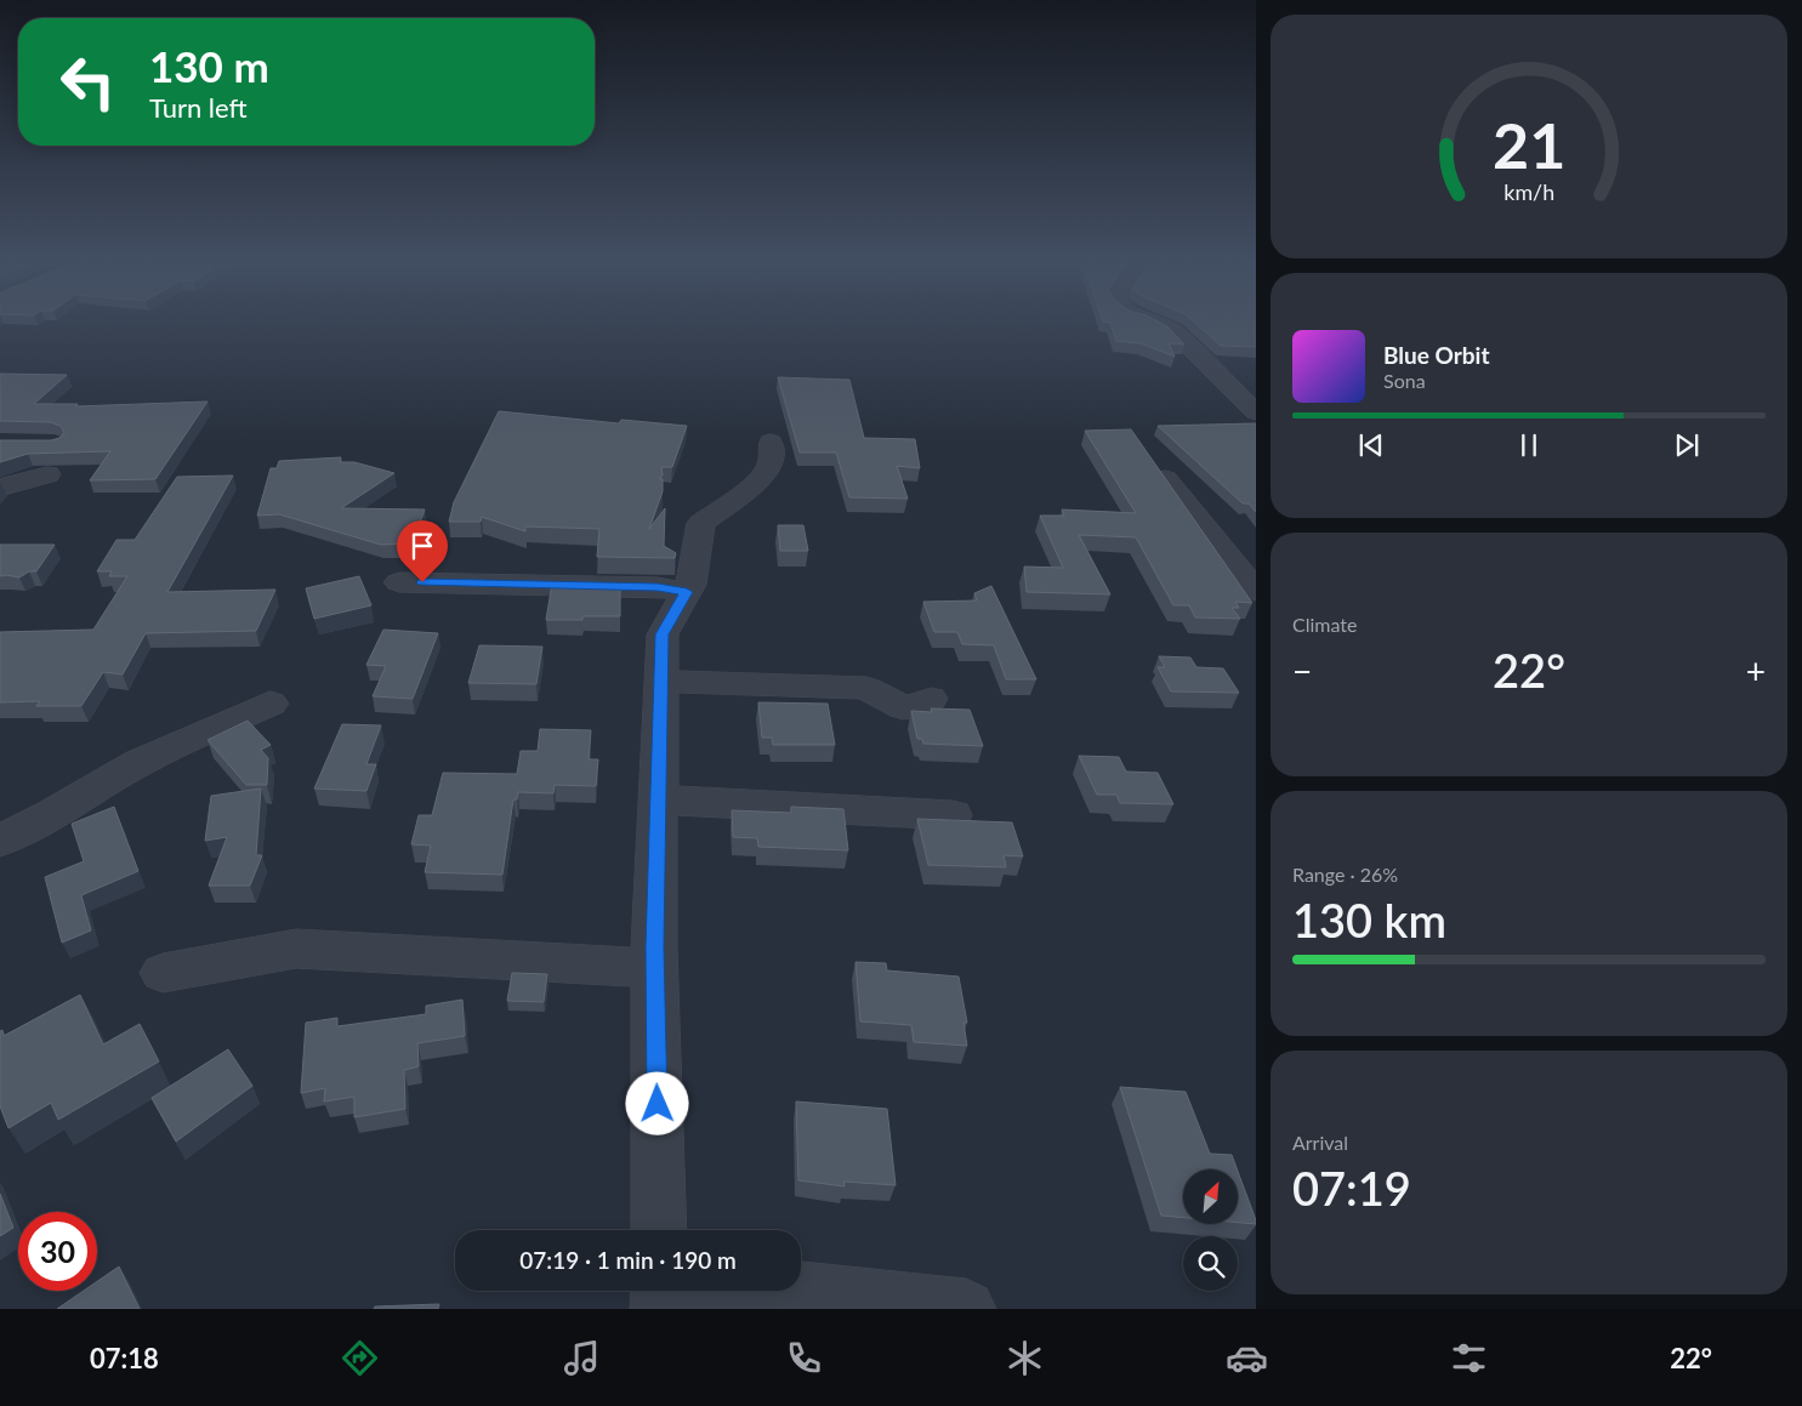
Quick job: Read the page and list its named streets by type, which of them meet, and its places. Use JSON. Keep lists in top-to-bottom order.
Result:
{
  "north": "top right",
  "page": {
    "turn": ["130 m", "Turn left"],
    "song": ["Blue Orbit", "Sona"],
    "tile": [
      "Climate",
      ["Range · 26%", "130 km"],
      ["Arrival", "07:19"]
    ],
    "heat": ["−", "22°", "+"],
    "limit": "30",
    "trip": "07:19 · 1 min · 190 m",
    "tabs": ["07:18", "22°"],
    "gauge": ["21", "km/h"]
  }
}
